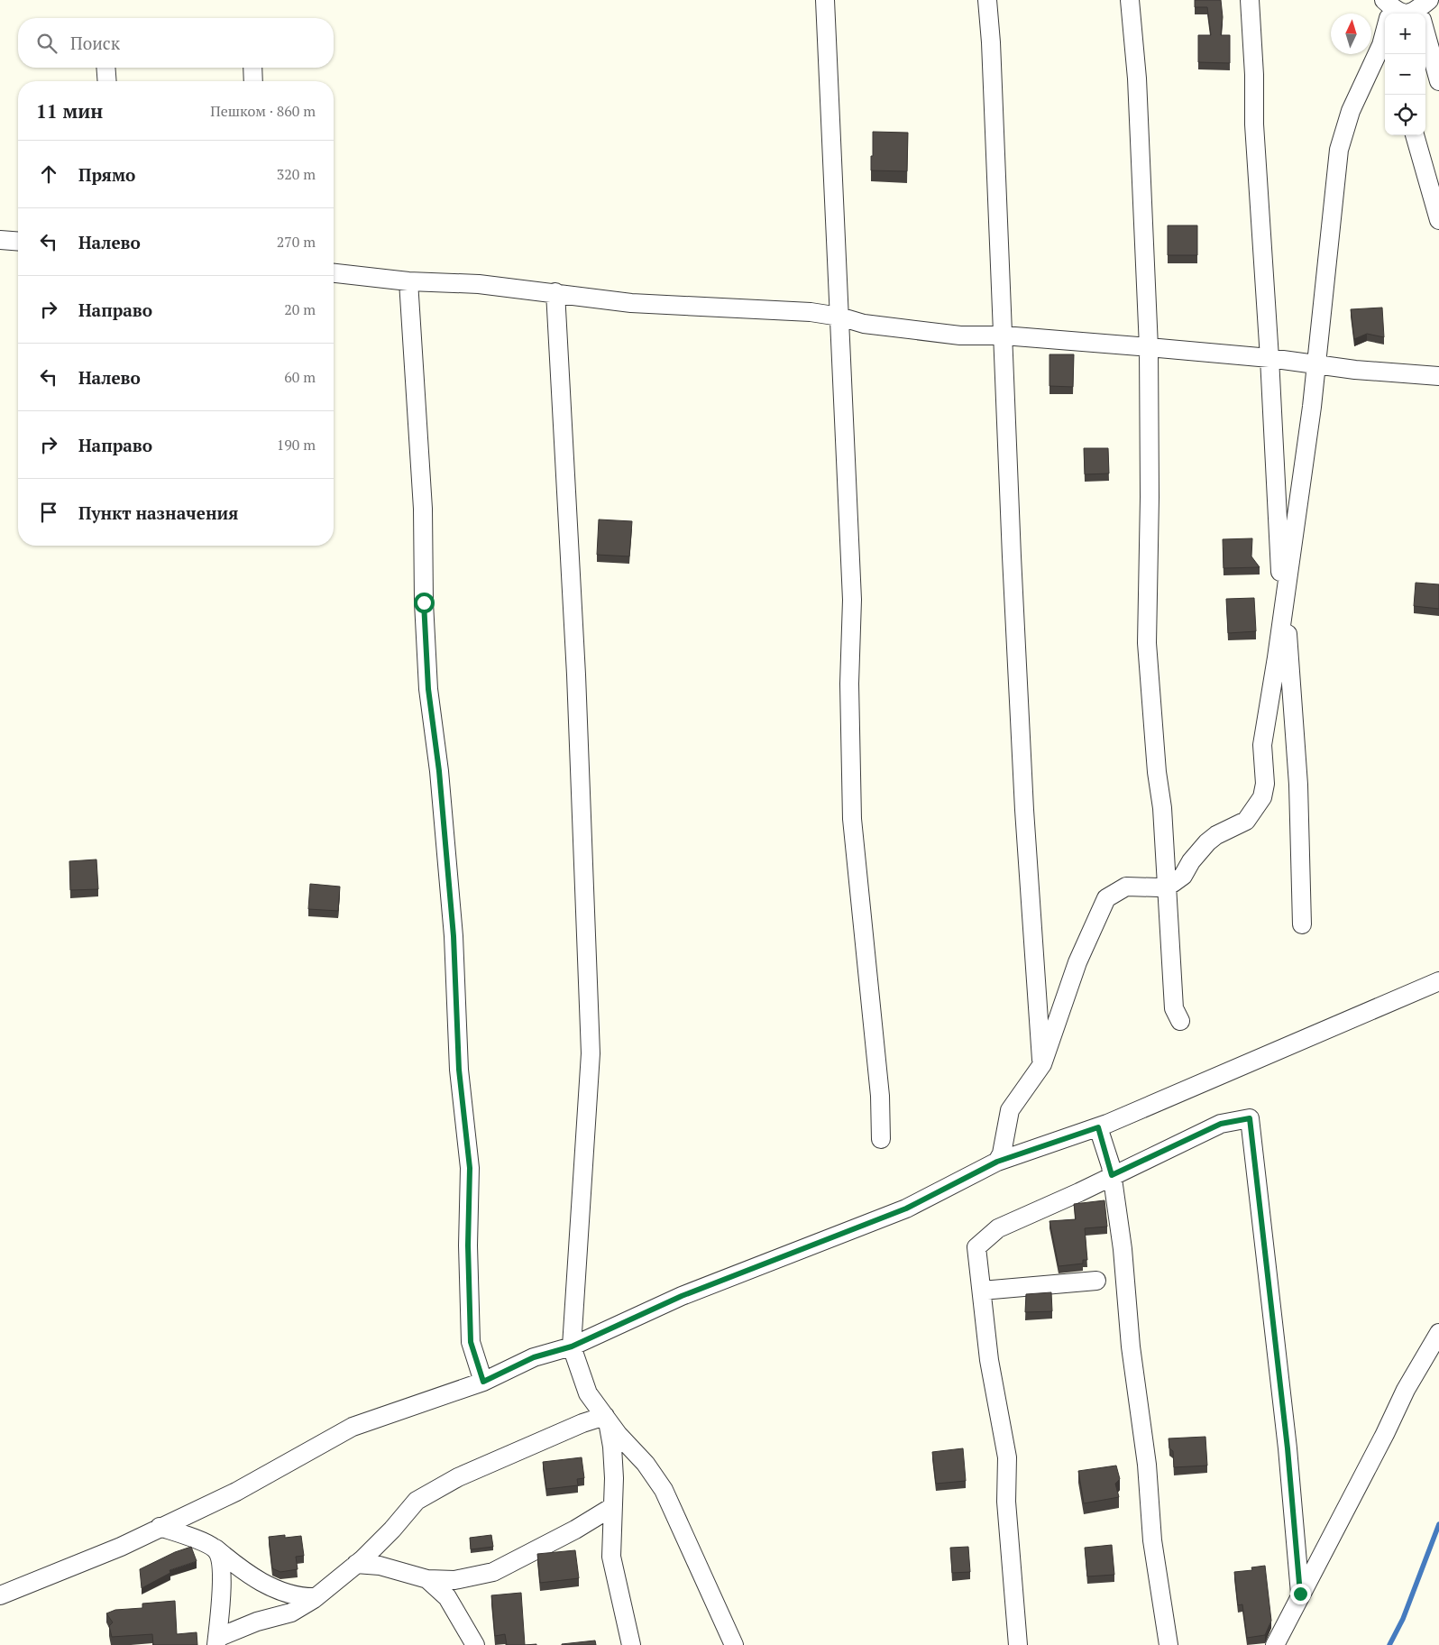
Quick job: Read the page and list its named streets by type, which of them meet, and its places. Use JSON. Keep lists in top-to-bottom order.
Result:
{
  "north": "top",
  "page": {
    "map_buttons": ["+", "−"],
    "search": "Поиск",
    "heading": ["11 мин", "Пешком · 860 m"],
    "list": [
      ["Прямо", "320 m"],
      ["Налево", "270 m"],
      ["Направо", "20 m"],
      ["Налево", "60 m"],
      ["Направо", "190 m"],
      "Пункт назначения"
    ]
  }
}
